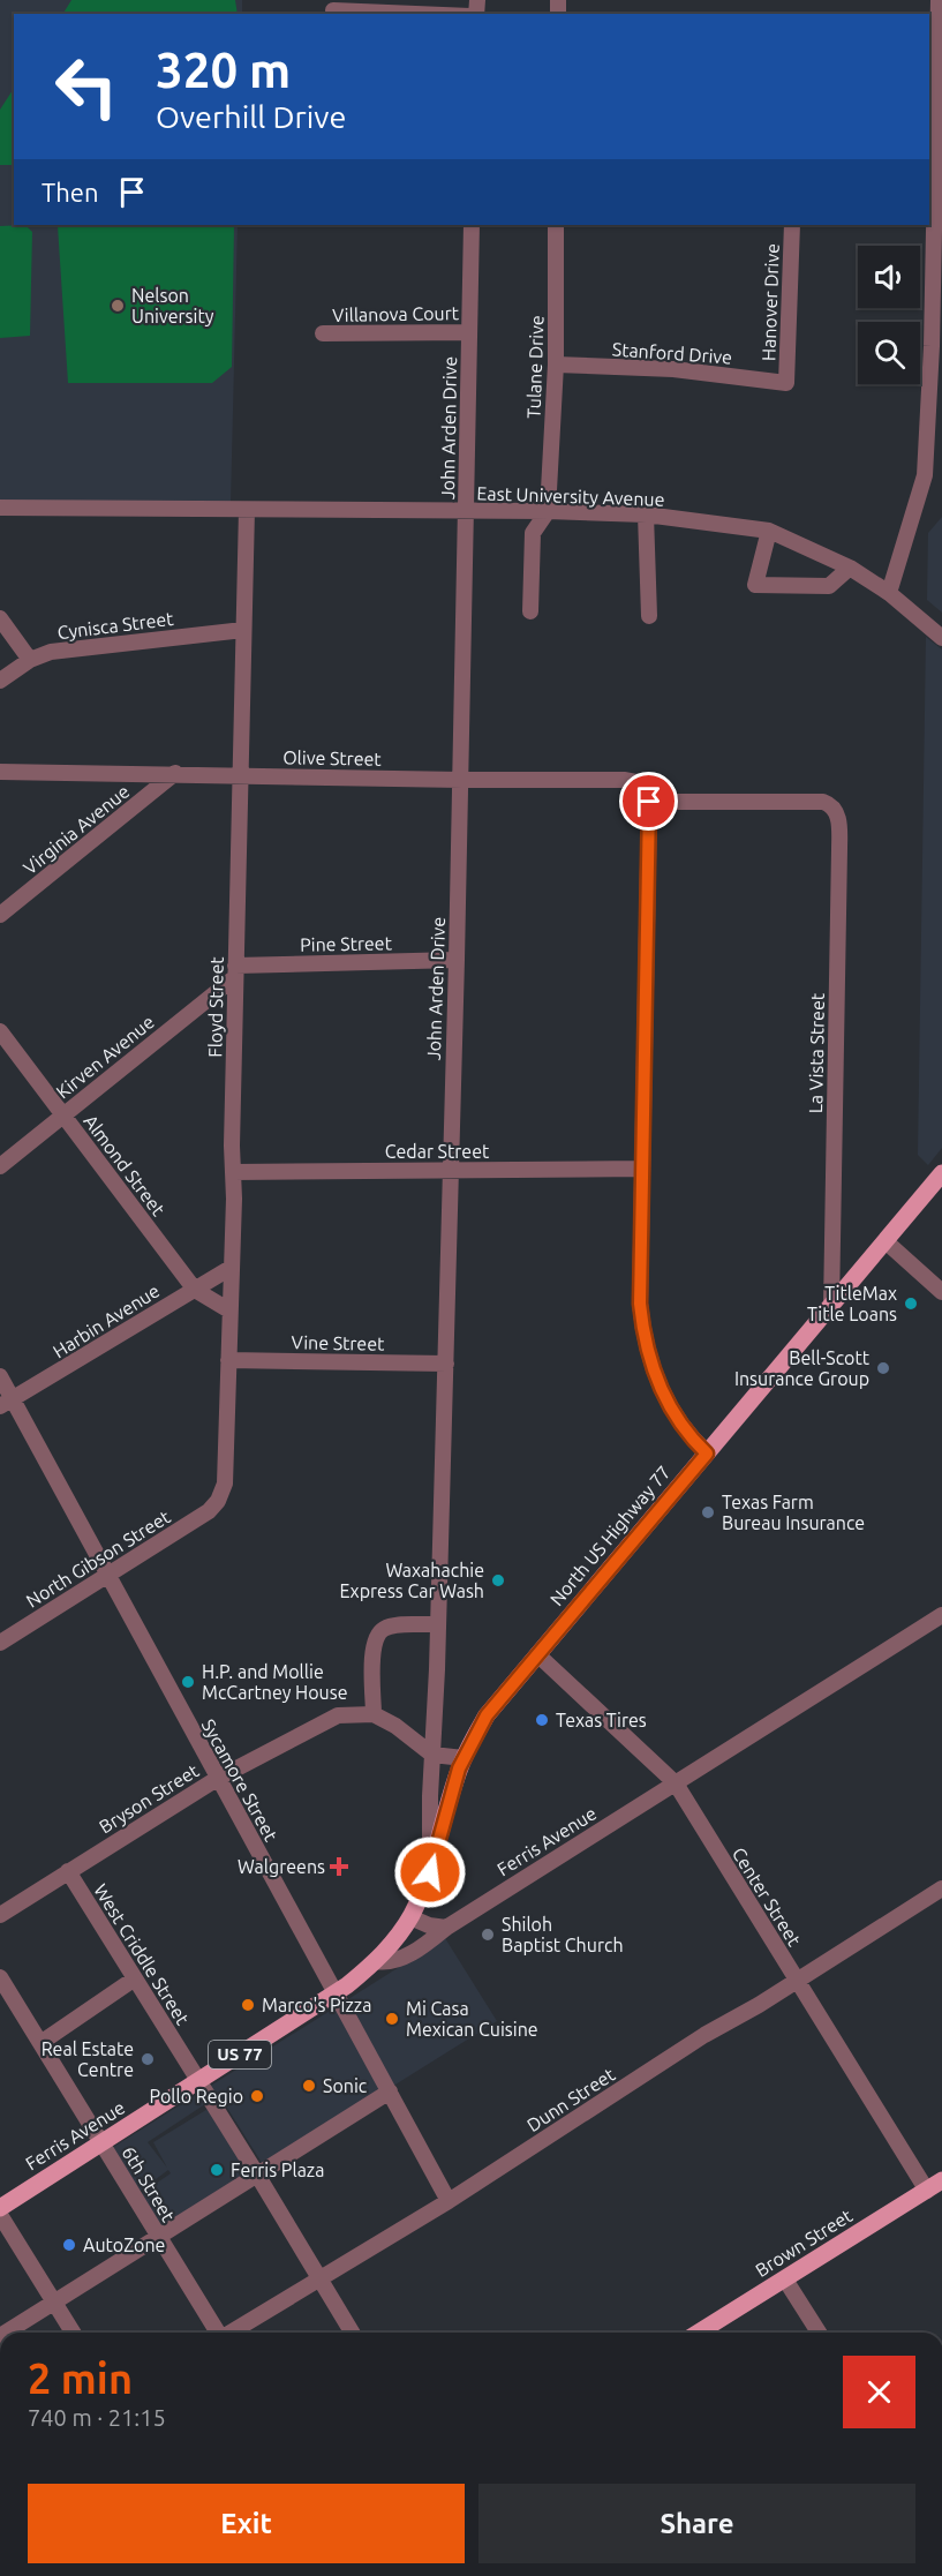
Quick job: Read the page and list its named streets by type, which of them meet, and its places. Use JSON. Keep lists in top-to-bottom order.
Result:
{
  "streets": {
    "main road": [
      "North US Highway 77",
      "Ferris Avenue",
      "US 77",
      "Brown Street"
    ],
    "street": [
      "Hanover Drive",
      "Villanova Court",
      "Stanford Drive",
      "Tulane Drive",
      "John Arden Drive",
      "East University Avenue",
      "Cynisca Street",
      "Olive Street",
      "Virginia Avenue",
      "Pine Street",
      "Floyd Street",
      "La Vista Street",
      "Kirven Avenue",
      "Cedar Street",
      "Almond Street",
      "Harbin Avenue",
      "Vine Street",
      "North Gibson Street",
      "Sycamore Street",
      "Bryson Street",
      "Center Street",
      "West Criddle Street",
      "Dunn Street",
      "6th Street"
    ]
  },
  "crossings": [
    ["Hanover Drive", "Stanford Drive"],
    ["Villanova Court", "John Arden Drive"],
    ["Stanford Drive", "Tulane Drive"],
    ["Tulane Drive", "East University Avenue"],
    ["John Arden Drive", "East University Avenue"],
    ["John Arden Drive", "Olive Street"],
    ["John Arden Drive", "Pine Street"],
    ["John Arden Drive", "Cedar Street"],
    ["John Arden Drive", "Vine Street"],
    ["East University Avenue", "Floyd Street"],
    ["Cynisca Street", "Floyd Street"],
    ["Olive Street", "Virginia Avenue"],
    ["Olive Street", "Floyd Street"],
    ["Olive Street", "La Vista Street"],
    ["Pine Street", "Floyd Street"],
    ["Pine Street", "Kirven Avenue"],
    ["Floyd Street", "Kirven Avenue"],
    ["Floyd Street", "Cedar Street"],
    ["Floyd Street", "Almond Street"],
    ["Floyd Street", "Harbin Avenue"],
    ["Floyd Street", "Vine Street"],
    ["Floyd Street", "North Gibson Street"],
    ["La Vista Street", "North US Highway 77"],
    ["Kirven Avenue", "Almond Street"],
    ["Almond Street", "Harbin Avenue"],
    ["Harbin Avenue", "Sycamore Street"],
    ["North US Highway 77", "Ferris Avenue"],
    ["North US Highway 77", "Center Street"],
    ["North Gibson Street", "Sycamore Street"],
    ["Sycamore Street", "Bryson Street"],
    ["Sycamore Street", "Ferris Avenue"],
    ["Sycamore Street", "Dunn Street"],
    ["Bryson Street", "West Criddle Street"],
    ["Ferris Avenue", "Center Street"],
    ["Ferris Avenue", "West Criddle Street"],
    ["Ferris Avenue", "6th Street"],
    ["Center Street", "Dunn Street"],
    ["Center Street", "Brown Street"],
    ["West Criddle Street", "Dunn Street"]
  ],
  "places": {
    "other": [
      "Nelson University",
      "TitleMax Title Loans",
      "Bell-Scott Insurance Group",
      "Texas Farm Bureau Insurance",
      "Waxahachie Express Car Wash",
      "H.P. and Mollie McCartney House",
      "Texas Tires",
      "Shiloh Baptist Church",
      "Marco's Pizza",
      "Mi Casa Mexican Cuisine",
      "Real Estate Centre",
      "Sonic",
      "Pollo Regio",
      "Ferris Plaza",
      "AutoZone"
    ],
    "health": ["Walgreens"]
  },
  "page": {
    "turn": ["320 m", "Overhill Drive"],
    "then": "Then",
    "heading": ["2 min", "740 m · 21:15"],
    "buttons": ["Exit", "Share"]
  }
}
